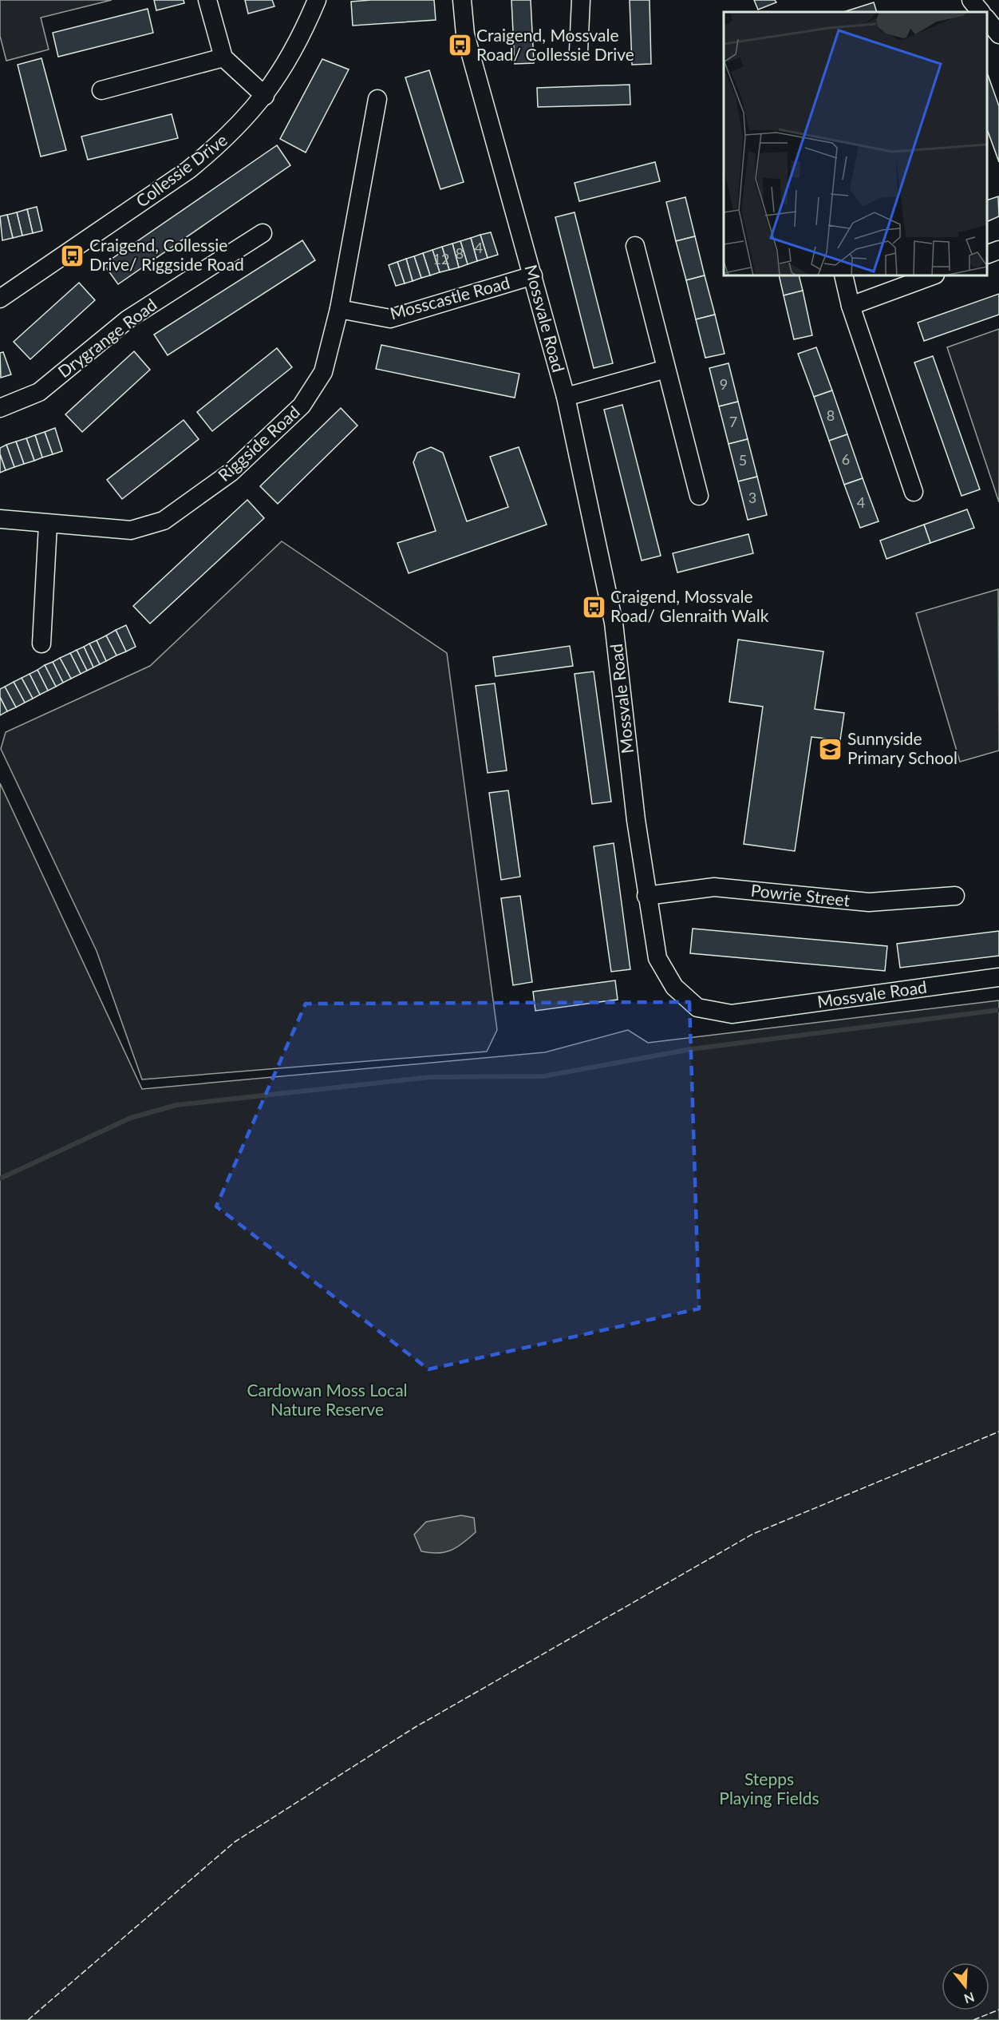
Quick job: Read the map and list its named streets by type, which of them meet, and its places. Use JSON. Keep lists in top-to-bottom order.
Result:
{
  "streets": {
    "street": [
      "Collessie Drive",
      "Mosscastle Road",
      "Mossvale Road",
      "Drygrange Road",
      "Riggside Road",
      "Powrie Street"
    ]
  },
  "crossings": [
    ["Mosscastle Road", "Mossvale Road"],
    ["Mosscastle Road", "Riggside Road"],
    ["Mossvale Road", "Powrie Street"]
  ],
  "parks": ["Cardowan Moss Local Nature Reserve", "Stepps Playing Fields"],
  "places": {
    "bus stop": ["Craigend, Mossvale Road/ Collessie Drive", "Craigend, Collessie Drive/ Riggside Road", "Craigend, Mossvale Road/ Glenraith Walk"],
    "school or university": ["Sunnyside Primary School"]
  },
  "house_numbers": [
    "4",
    "8",
    "12",
    "9",
    "8",
    "7",
    "6",
    "5",
    "3",
    "4"
  ],
  "north": "bottom"
}
